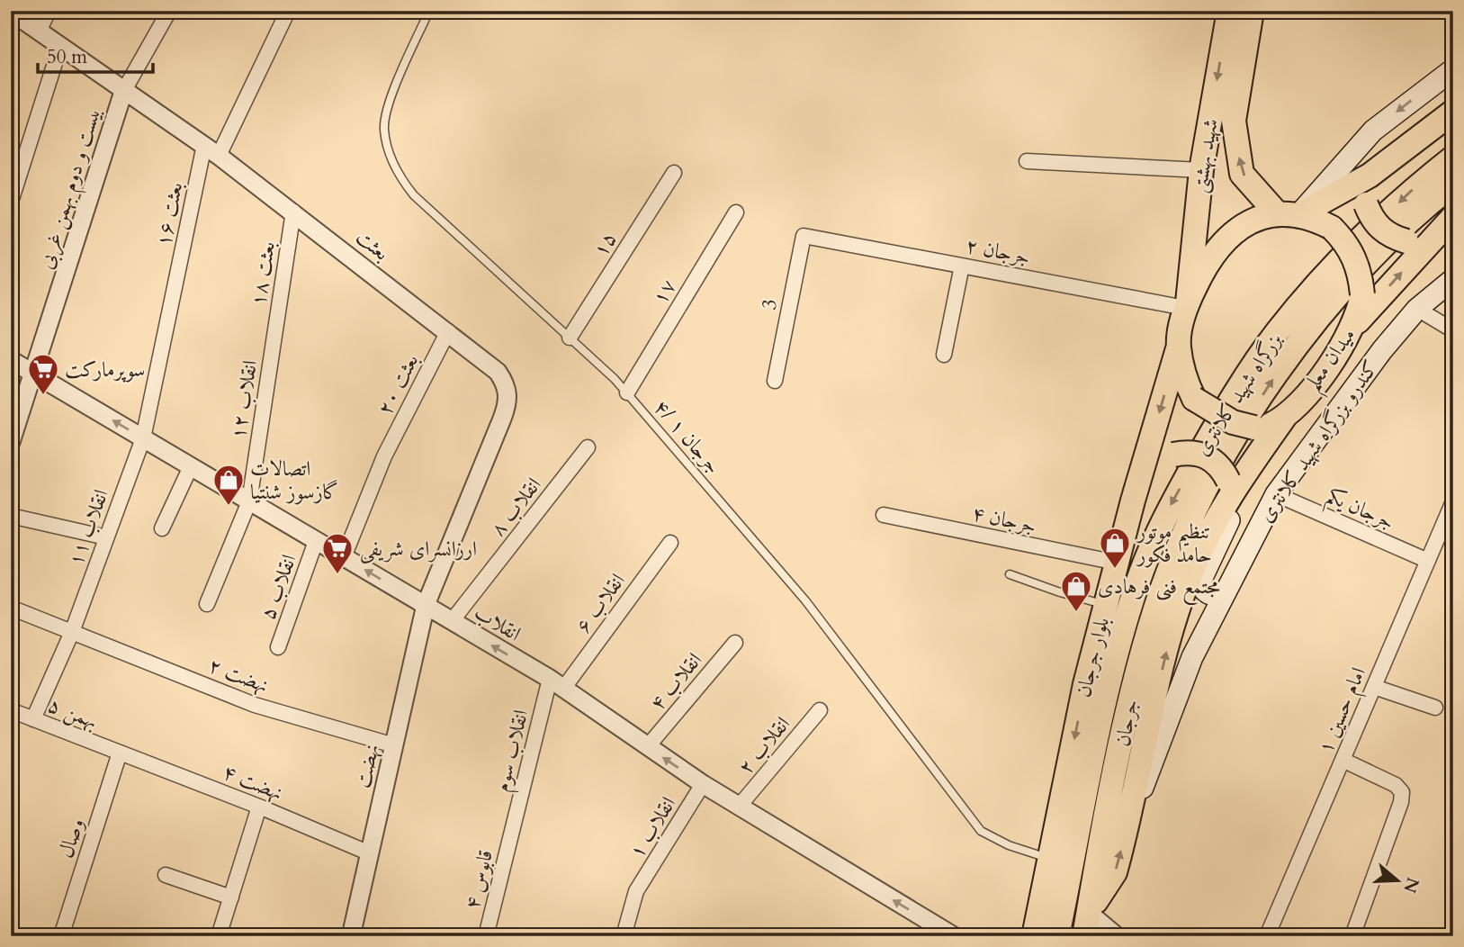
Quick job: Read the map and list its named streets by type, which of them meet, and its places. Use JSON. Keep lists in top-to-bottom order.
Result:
{
  "streets": {
    "main road": [
      "شهید بهشتی",
      "میدان معلم",
      "بزرگراه شهید کلانتری",
      "کندرو بزرگراه شهید کلانتری",
      "بلوار جرجان",
      "جرجان"
    ],
    "street": [
      "بیست و دوم بهمن غربی",
      "۱۶ بعثت",
      "۱۵",
      "بعثت",
      "جرجان ۲",
      "۱۸ بعثت",
      "۱۷",
      "3",
      "۲۰ بعثت",
      "۱۲ انقلاب",
      "۸ انقلاب",
      "جرجان یکم",
      "۴ جرجان",
      "۱۱ انقلاب",
      "۵ انقلاب",
      "۶ انقلاب",
      "انقلاب",
      "۲ نهضت",
      "۴ انقلاب",
      "امام حسین ۱",
      "۵ بهمن",
      "۲ انقلاب",
      "انقلاب سوم",
      "نهضت",
      "۴ نهضت",
      "انقلاب ۱",
      "وصال",
      "۴ قابوس"
    ],
    "lane": ["جرجان ۱ /۴"]
  },
  "crossings": [
    ["شهید بهشتی", "جرجان ۲"],
    ["شهید بهشتی", "میدان معلم"],
    ["شهید بهشتی", "بلوار جرجان"],
    ["بیست و دوم بهمن غربی", "بعثت"],
    ["بیست و دوم بهمن غربی", "انقلاب"],
    ["۱۶ بعثت", "بعثت"],
    ["۱۶ بعثت", "۱۱ انقلاب"],
    ["۱۶ بعثت", "انقلاب"],
    ["۱۵", "جرجان ۱ /۴"],
    ["بعثت", "۱۸ بعثت"],
    ["بعثت", "۲۰ بعثت"],
    ["بعثت", "انقلاب"],
    ["بعثت", "نهضت"],
    ["جرجان ۲", "3"],
    ["جرجان ۲", "میدان معلم"],
    ["جرجان ۲", "بلوار جرجان"],
    ["۱۸ بعثت", "۱۲ انقلاب"],
    ["۱۷", "جرجان ۱ /۴"],
    ["میدان معلم", "بلوار جرجان"],
    ["۲۰ بعثت", "انقلاب"],
    ["بزرگراه شهید کلانتری", "جرجان"],
    ["۱۲ انقلاب", "انقلاب"],
    ["جرجان ۱ /۴", "بلوار جرجان"],
    ["کندرو بزرگراه شهید کلانتری", "جرجان یکم"],
    ["۸ انقلاب", "انقلاب"],
    ["جرجان یکم", "امام حسین ۱"],
    ["۴ جرجان", "بلوار جرجان"],
    ["۱۱ انقلاب", "انقلاب"],
    ["۱۱ انقلاب", "۲ نهضت"],
    ["۱۱ انقلاب", "۵ بهمن"],
    ["۵ انقلاب", "انقلاب"],
    ["۶ انقلاب", "انقلاب"],
    ["۶ انقلاب", "انقلاب سوم"],
    ["انقلاب", "۴ انقلاب"],
    ["انقلاب", "۲ انقلاب"],
    ["انقلاب", "انقلاب سوم"],
    ["انقلاب", "نهضت"],
    ["انقلاب", "انقلاب ۱"],
    ["۲ نهضت", "نهضت"],
    ["۵ بهمن", "۴ نهضت"],
    ["۵ بهمن", "وصال"],
    ["انقلاب سوم", "۴ قابوس"],
    ["نهضت", "۴ نهضت"],
    ["۴ نهضت", "وصال"]
  ],
  "one_way": ["انقلاب"],
  "places": {
    "supermarket": ["سوپرمارکت", "ارزانسرای شریفی"],
    "shop": ["اتصالات گازسوز شنتیا", "تنظیم موتور حامد فکور", "مجتمع فنی فرهادی"]
  },
  "scale_bar": "50 m",
  "north": "right"
}
